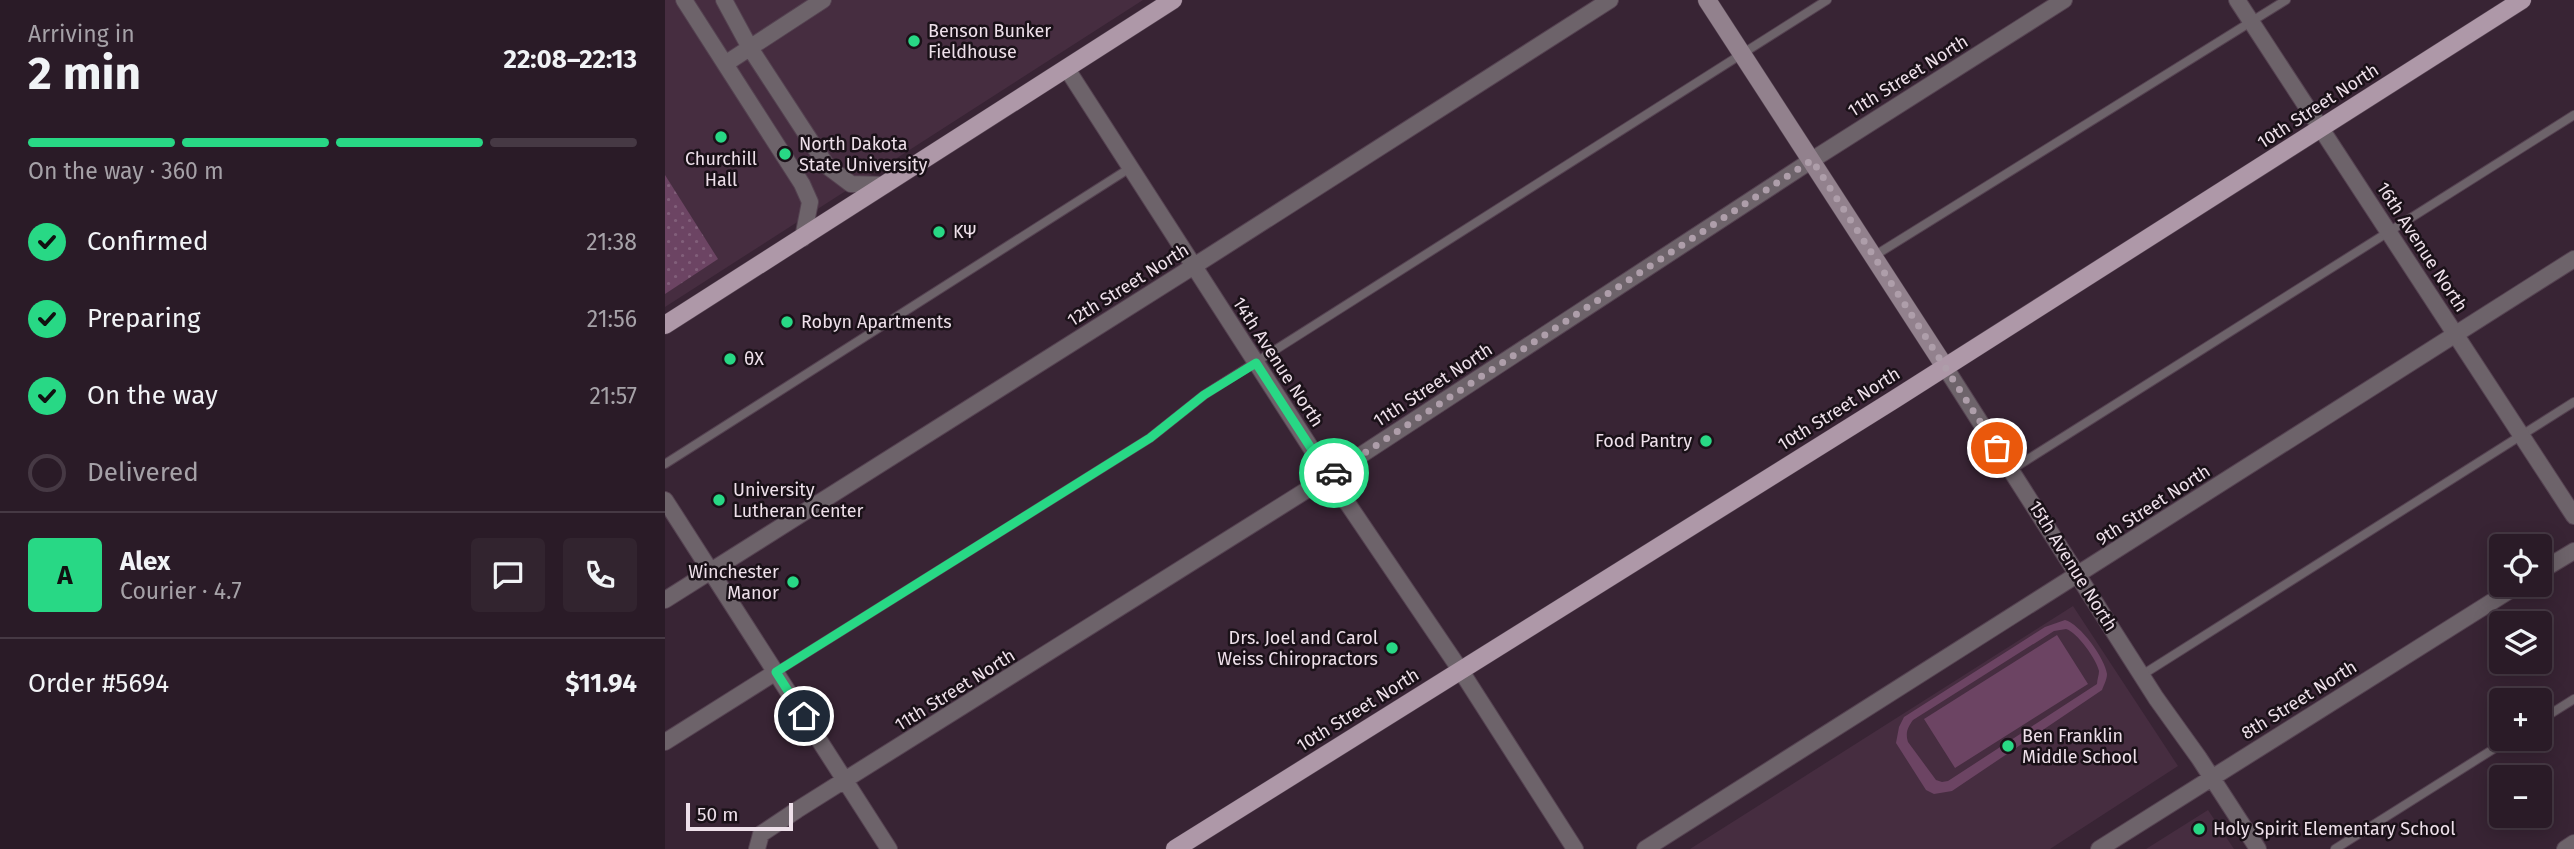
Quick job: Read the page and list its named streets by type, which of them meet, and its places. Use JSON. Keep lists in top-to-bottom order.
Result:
{
  "streets": {
    "main road": ["10th Street North"],
    "street": [
      "11th Street North",
      "16th Avenue North",
      "12th Street North",
      "14th Avenue North",
      "9th Street North",
      "15th Avenue North",
      "8th Street North"
    ]
  },
  "crossings": [
    ["11th Street North", "14th Avenue North"],
    ["11th Street North", "15th Avenue North"],
    ["10th Street North", "16th Avenue North"],
    ["10th Street North", "14th Avenue North"],
    ["10th Street North", "15th Avenue North"],
    ["16th Avenue North", "9th Street North"],
    ["12th Street North", "14th Avenue North"],
    ["9th Street North", "15th Avenue North"],
    ["15th Avenue North", "8th Street North"]
  ],
  "places": [
    "Benson Bunker Fieldhouse",
    "Churchill Hall",
    "North Dakota State University",
    "ΚΨ",
    "Robyn Apartments",
    "θΧ",
    "Food Pantry",
    "University Lutheran Center",
    "Winchester Manor",
    "Drs. Joel and Carol Weiss Chiropractors",
    "Ben Franklin Middle School",
    "Holy Spirit Elementary School"
  ],
  "scale_bar": "50 m",
  "page": {
    "heading": ["2 min", "Arriving in", "22:08–22:13"],
    "panel": [
      "Alex",
      "Courier · 4.7",
      "Order #5694",
      "$11.94"
    ],
    "bar": "On the way · 360 m",
    "list": [
      ["Confirmed", "21:38"],
      ["Preparing", "21:56"],
      ["On the way", "21:57"],
      "Delivered"
    ],
    "map_buttons": ["+", "−"],
    "round": "A",
    "scale": "50 m"
  }
}
